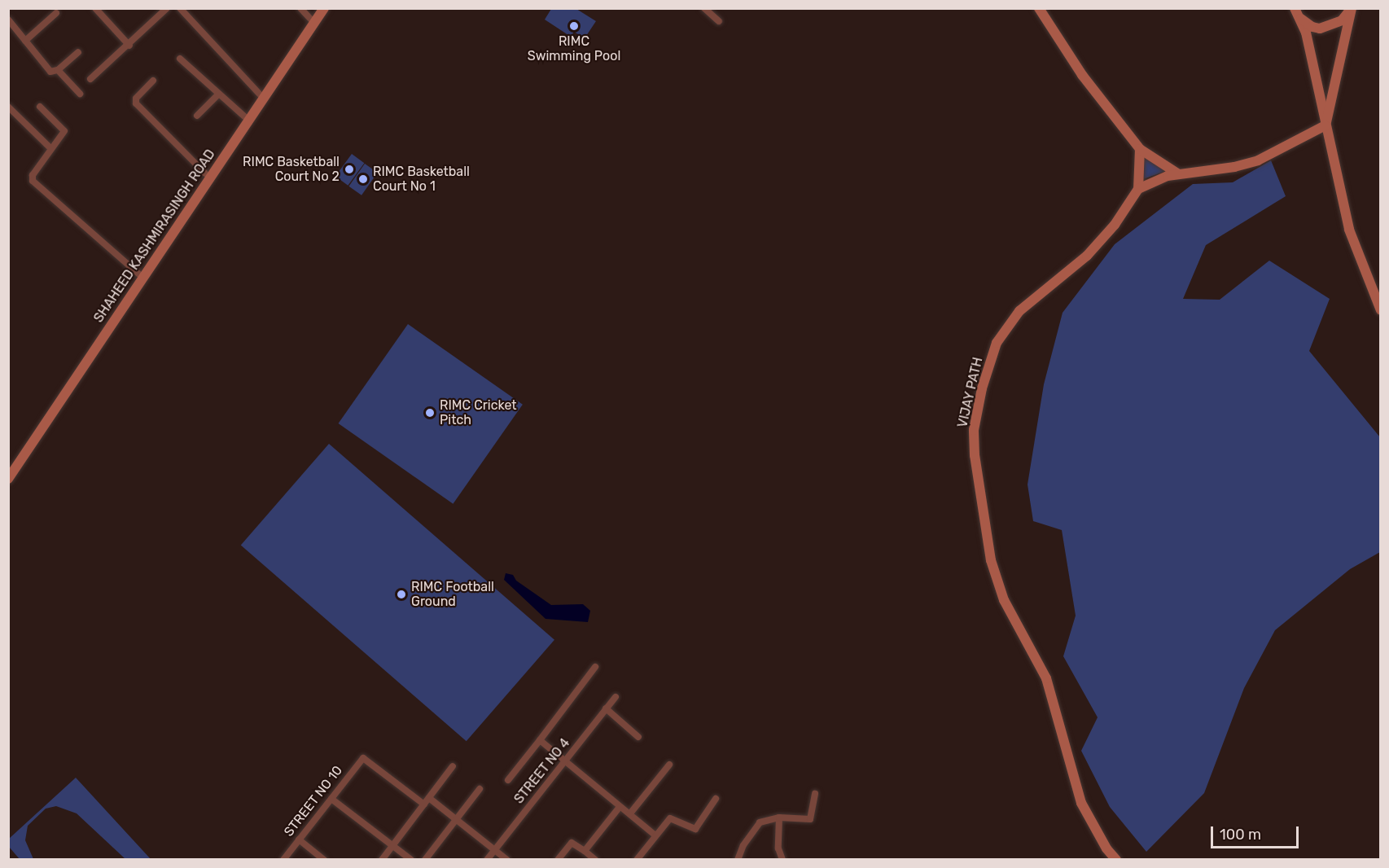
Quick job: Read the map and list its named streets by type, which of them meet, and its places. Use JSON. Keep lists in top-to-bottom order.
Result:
{
  "streets": {
    "street": [
      "SHAHEED KASHMIRASINGH ROAD",
      "VIJAY PATH",
      "STREET NO 4",
      "STREET NO 10"
    ]
  },
  "places": [
    "RIMC Swimming Pool",
    "RIMC Basketball Court No 2",
    "RIMC Basketball Court No 1",
    "RIMC Cricket Pitch",
    "RIMC Football Ground"
  ],
  "scale_bar": "100 m"
}
